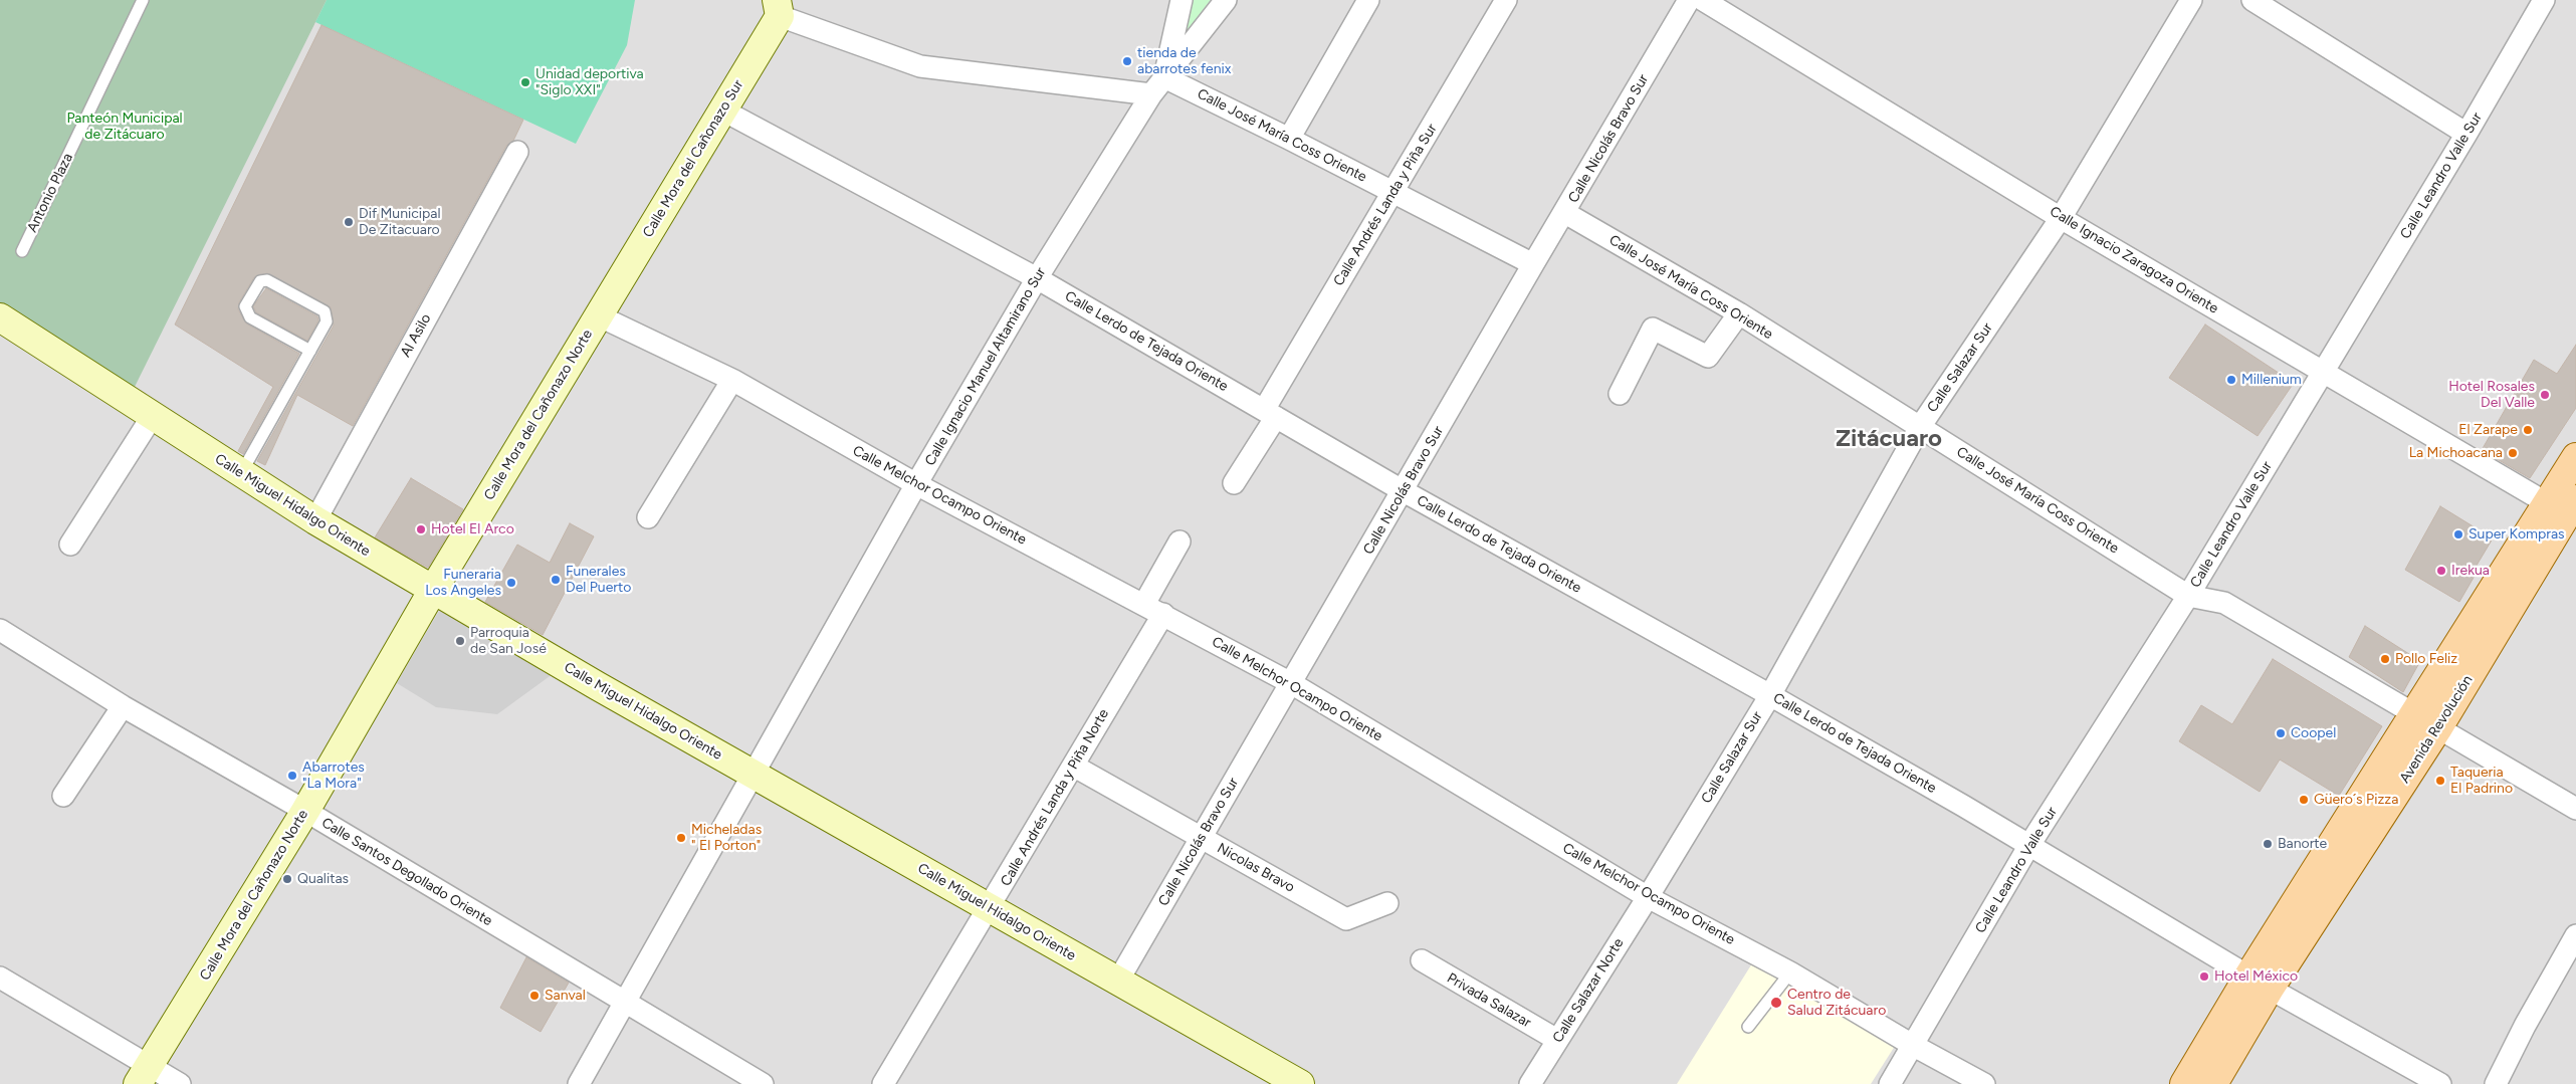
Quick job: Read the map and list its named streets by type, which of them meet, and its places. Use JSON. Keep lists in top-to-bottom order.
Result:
{
  "streets": {
    "main road": ["Avenida Revolución"],
    "street": [
      "Calle José María Coss Oriente",
      "Calle Nicolás Bravo Sur",
      "Calle Mora del Cañonazo Sur",
      "Calle Leandro Valle Sur",
      "Calle Andrés Landa y Piña Sur",
      "Calle Ignacio Zaragoza Oriente",
      "Al Asilo",
      "Calle Lerdo de Tejada Oriente",
      "Calle Ignacio Manuel Altamirano Sur",
      "Calle Salazar Sur",
      "Calle Mora del Cañonazo Norte",
      "Calle Melchor Ocampo Oriente",
      "Calle Miguel Hidalgo Oriente",
      "Calle Andrés Landa y Piña Norte",
      "Nicolas Bravo",
      "Calle Santos Degollado Oriente",
      "Calle Salazar Norte",
      "Privada Salazar"
    ],
    "lane": ["Antonio Plaza"]
  },
  "crossings": [
    ["Calle José María Coss Oriente", "Calle Nicolás Bravo Sur"],
    ["Calle José María Coss Oriente", "Calle Leandro Valle Sur"],
    ["Calle José María Coss Oriente", "Calle Andrés Landa y Piña Sur"],
    ["Calle José María Coss Oriente", "Calle Ignacio Manuel Altamirano Sur"],
    ["Calle José María Coss Oriente", "Calle Salazar Sur"],
    ["Calle José María Coss Oriente", "Avenida Revolución"],
    ["Calle Nicolás Bravo Sur", "Calle Lerdo de Tejada Oriente"],
    ["Calle Nicolás Bravo Sur", "Calle Melchor Ocampo Oriente"],
    ["Calle Nicolás Bravo Sur", "Calle Miguel Hidalgo Oriente"],
    ["Calle Nicolás Bravo Sur", "Nicolas Bravo"],
    ["Calle Mora del Cañonazo Sur", "Calle Lerdo de Tejada Oriente"],
    ["Calle Mora del Cañonazo Sur", "Calle Mora del Cañonazo Norte"],
    ["Calle Mora del Cañonazo Sur", "Calle Melchor Ocampo Oriente"],
    ["Calle Leandro Valle Sur", "Calle Ignacio Zaragoza Oriente"],
    ["Calle Leandro Valle Sur", "Calle Lerdo de Tejada Oriente"],
    ["Calle Leandro Valle Sur", "Calle Melchor Ocampo Oriente"],
    ["Calle Andrés Landa y Piña Sur", "Calle Lerdo de Tejada Oriente"],
    ["Calle Ignacio Zaragoza Oriente", "Calle Salazar Sur"],
    ["Calle Ignacio Zaragoza Oriente", "Avenida Revolución"],
    ["Al Asilo", "Calle Miguel Hidalgo Oriente"],
    ["Calle Lerdo de Tejada Oriente", "Calle Ignacio Manuel Altamirano Sur"],
    ["Calle Lerdo de Tejada Oriente", "Calle Salazar Sur"],
    ["Calle Lerdo de Tejada Oriente", "Avenida Revolución"],
    ["Calle Ignacio Manuel Altamirano Sur", "Calle Melchor Ocampo Oriente"],
    ["Calle Ignacio Manuel Altamirano Sur", "Calle Miguel Hidalgo Oriente"],
    ["Calle Ignacio Manuel Altamirano Sur", "Calle Santos Degollado Oriente"],
    ["Calle Salazar Sur", "Calle Melchor Ocampo Oriente"],
    ["Calle Salazar Sur", "Calle Salazar Norte"],
    ["Calle Mora del Cañonazo Norte", "Calle Melchor Ocampo Oriente"],
    ["Calle Mora del Cañonazo Norte", "Calle Miguel Hidalgo Oriente"],
    ["Calle Mora del Cañonazo Norte", "Calle Santos Degollado Oriente"],
    ["Calle Melchor Ocampo Oriente", "Calle Andrés Landa y Piña Norte"],
    ["Calle Melchor Ocampo Oriente", "Calle Salazar Norte"],
    ["Calle Miguel Hidalgo Oriente", "Calle Andrés Landa y Piña Norte"],
    ["Calle Andrés Landa y Piña Norte", "Nicolas Bravo"],
    ["Calle Salazar Norte", "Privada Salazar"]
  ],
  "districts": ["Zitácuaro"],
  "parks": ["Panteón Municipal de Zitácuaro"],
  "places": [
    "tienda de abarrotes fenix",
    "Unidad deportiva \"Siglo XXI\"",
    "Dif Municipal De Zitacuaro",
    "Millenium",
    "Hotel Rosales Del Valle",
    "El Zarape",
    "La Michoacana",
    "Hotel El Arco",
    "Super Kompras",
    "Irekua",
    "Funerales Del Puerto",
    "Funeraria Los Angeles",
    "Parroquia de San José",
    "Pollo Feliz",
    "Coopel",
    "Abarrotes \"La Mora\"",
    "Taqueria El Padrino",
    "Güero´s Pizza",
    "Micheladas \" El Porton\"",
    "Banorte",
    "Qualitas",
    "Hotel México",
    "Sanval",
    "Centro de Salud Zitácuaro"
  ]
}
